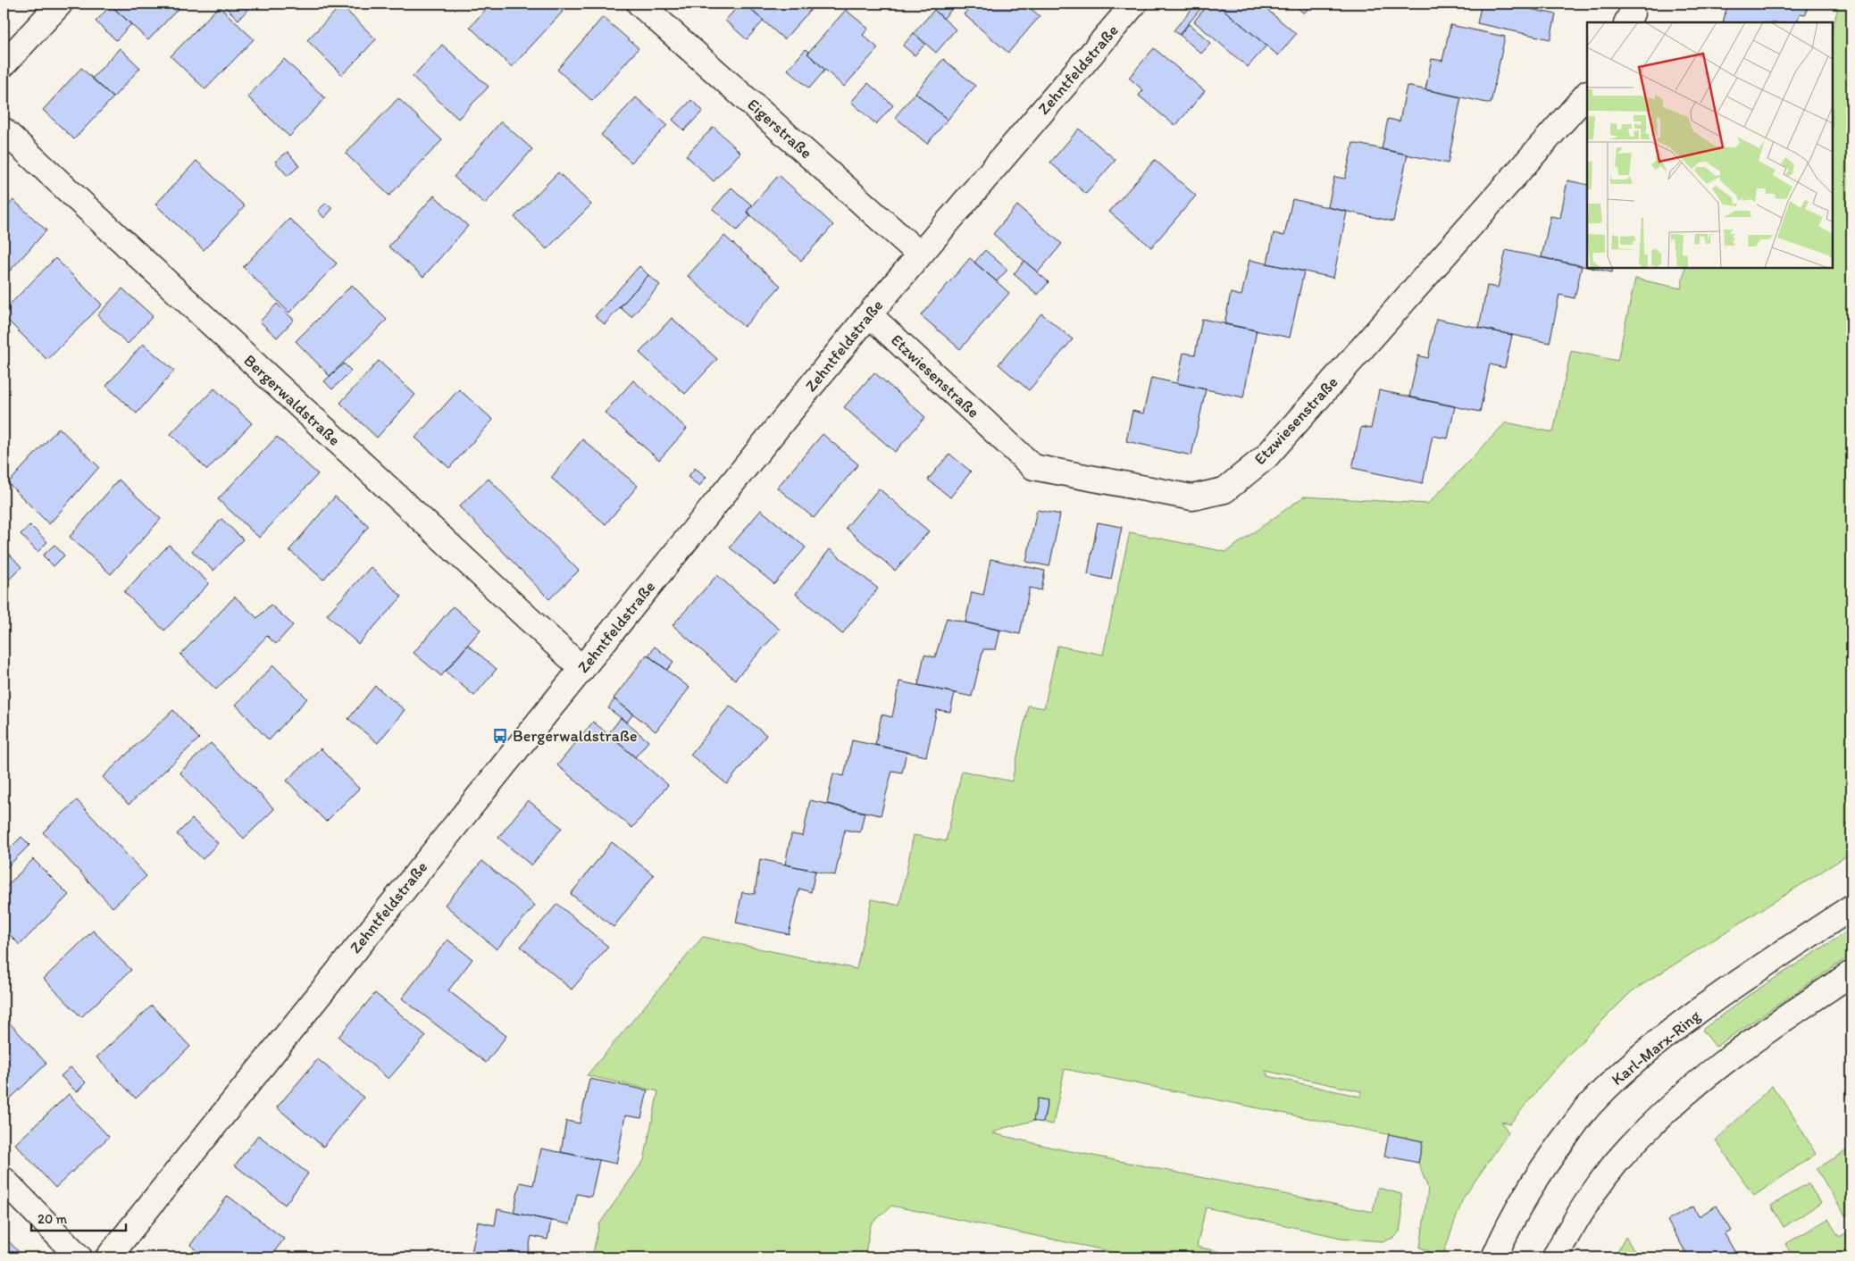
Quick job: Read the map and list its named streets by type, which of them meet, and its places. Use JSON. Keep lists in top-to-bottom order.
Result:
{
  "streets": {
    "street": [
      "Zehntfeldstraße",
      "Eigerstraße",
      "Etzwiesenstraße",
      "Bergerwaldstraße",
      "Karl-Marx-Ring"
    ]
  },
  "crossings": [
    ["Zehntfeldstraße", "Eigerstraße"],
    ["Zehntfeldstraße", "Etzwiesenstraße"],
    ["Zehntfeldstraße", "Bergerwaldstraße"]
  ],
  "places": {
    "bus stop": ["Bergerwaldstraße"]
  },
  "scale_bar": "20 m"
}
